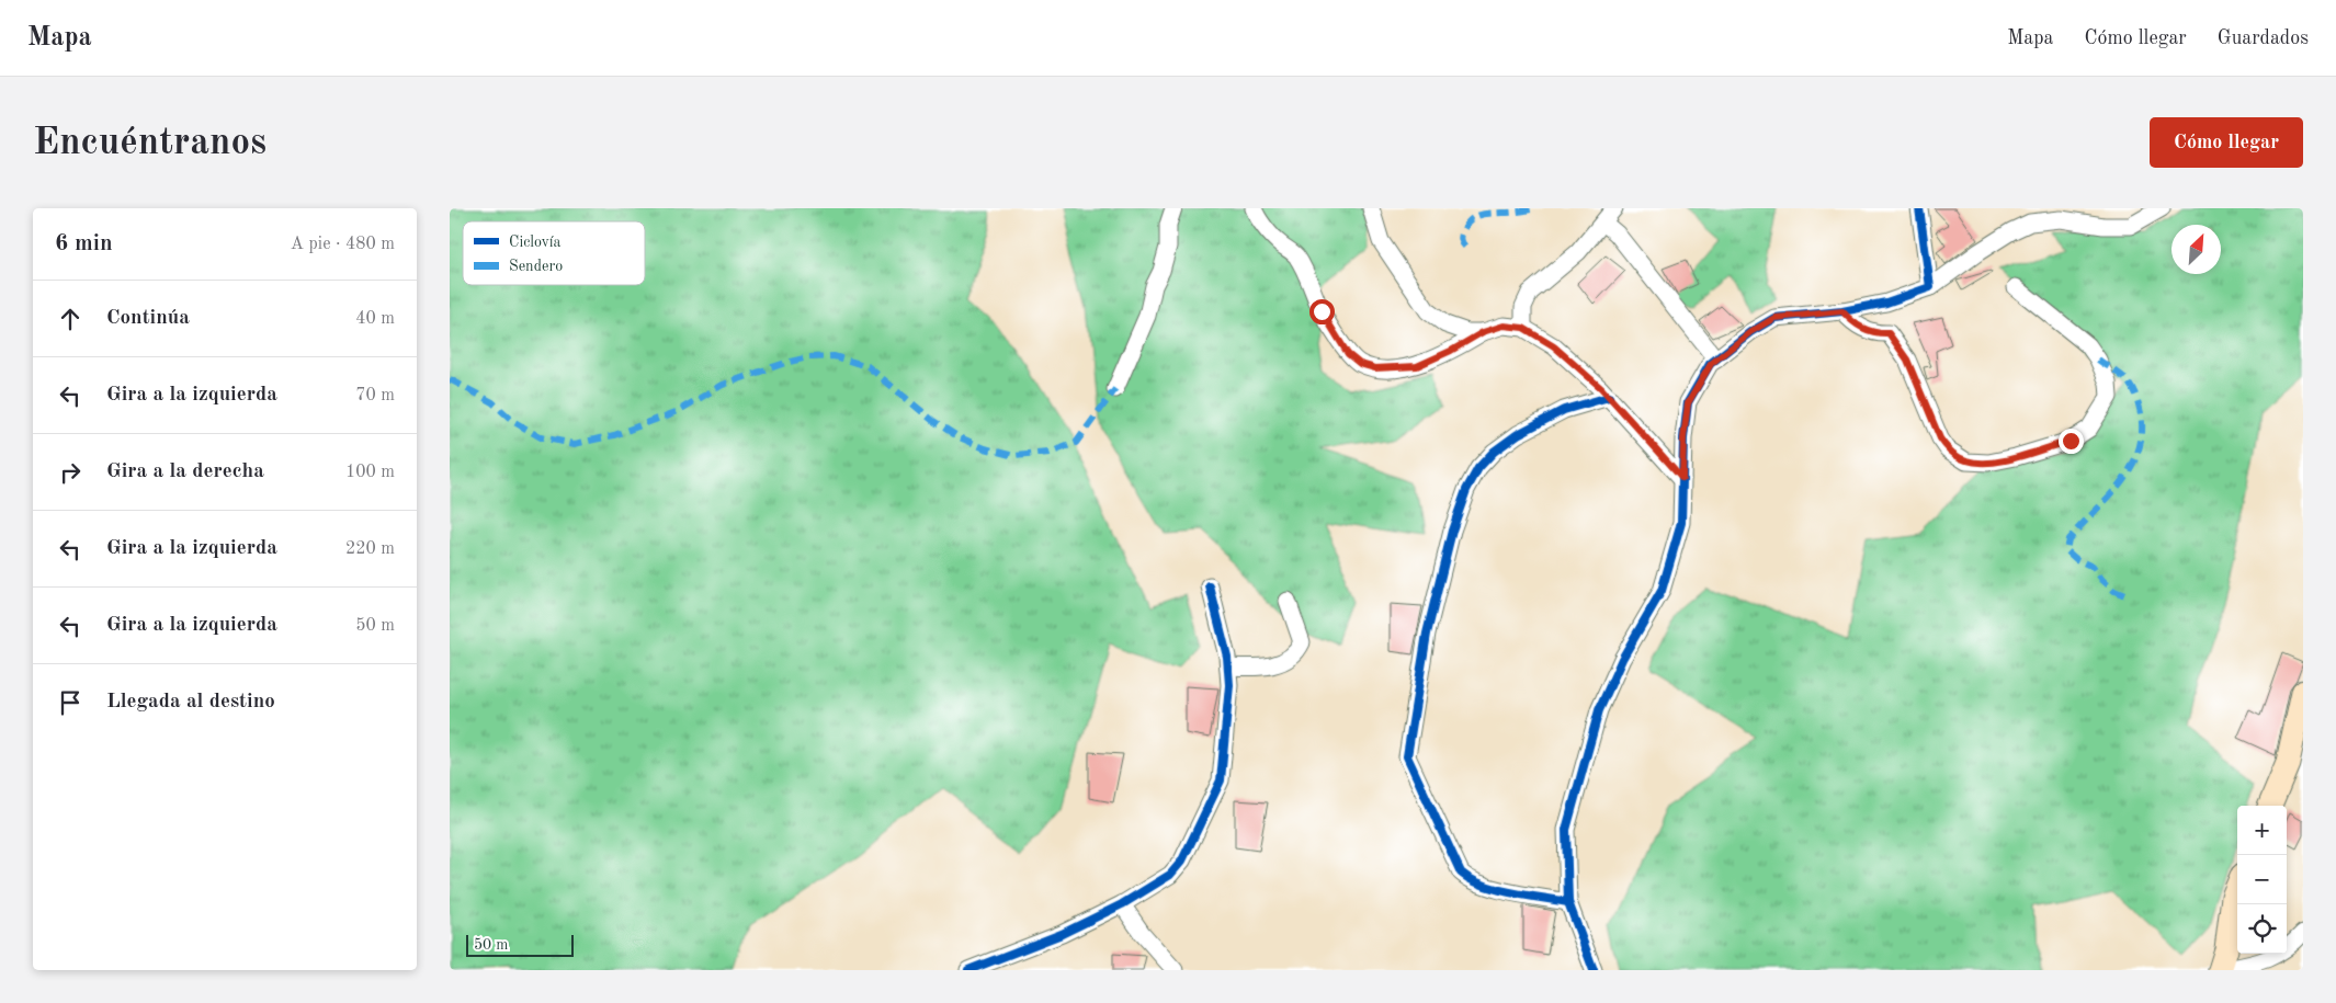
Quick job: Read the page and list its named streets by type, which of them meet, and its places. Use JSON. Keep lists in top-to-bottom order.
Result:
{
  "legend": ["Ciclovía", "Sendero"],
  "scale_bar": "50 m",
  "north": "top right",
  "page": {
    "header": "Mapa",
    "nav": ["Mapa", "Cómo llegar", "Guardados"],
    "buttons": "Cómo llegar",
    "title": "Encuéntranos",
    "heading": ["6 min", "A pie · 480 m"],
    "list": [
      ["Continúa", "40 m"],
      ["Gira a la izquierda", "70 m"],
      ["Gira a la derecha", "100 m"],
      ["Gira a la izquierda", "220 m"],
      ["Gira a la izquierda", "50 m"],
      "Llegada al destino"
    ],
    "map_buttons": ["+", "−"],
    "scale": "50 m"
  }
}
